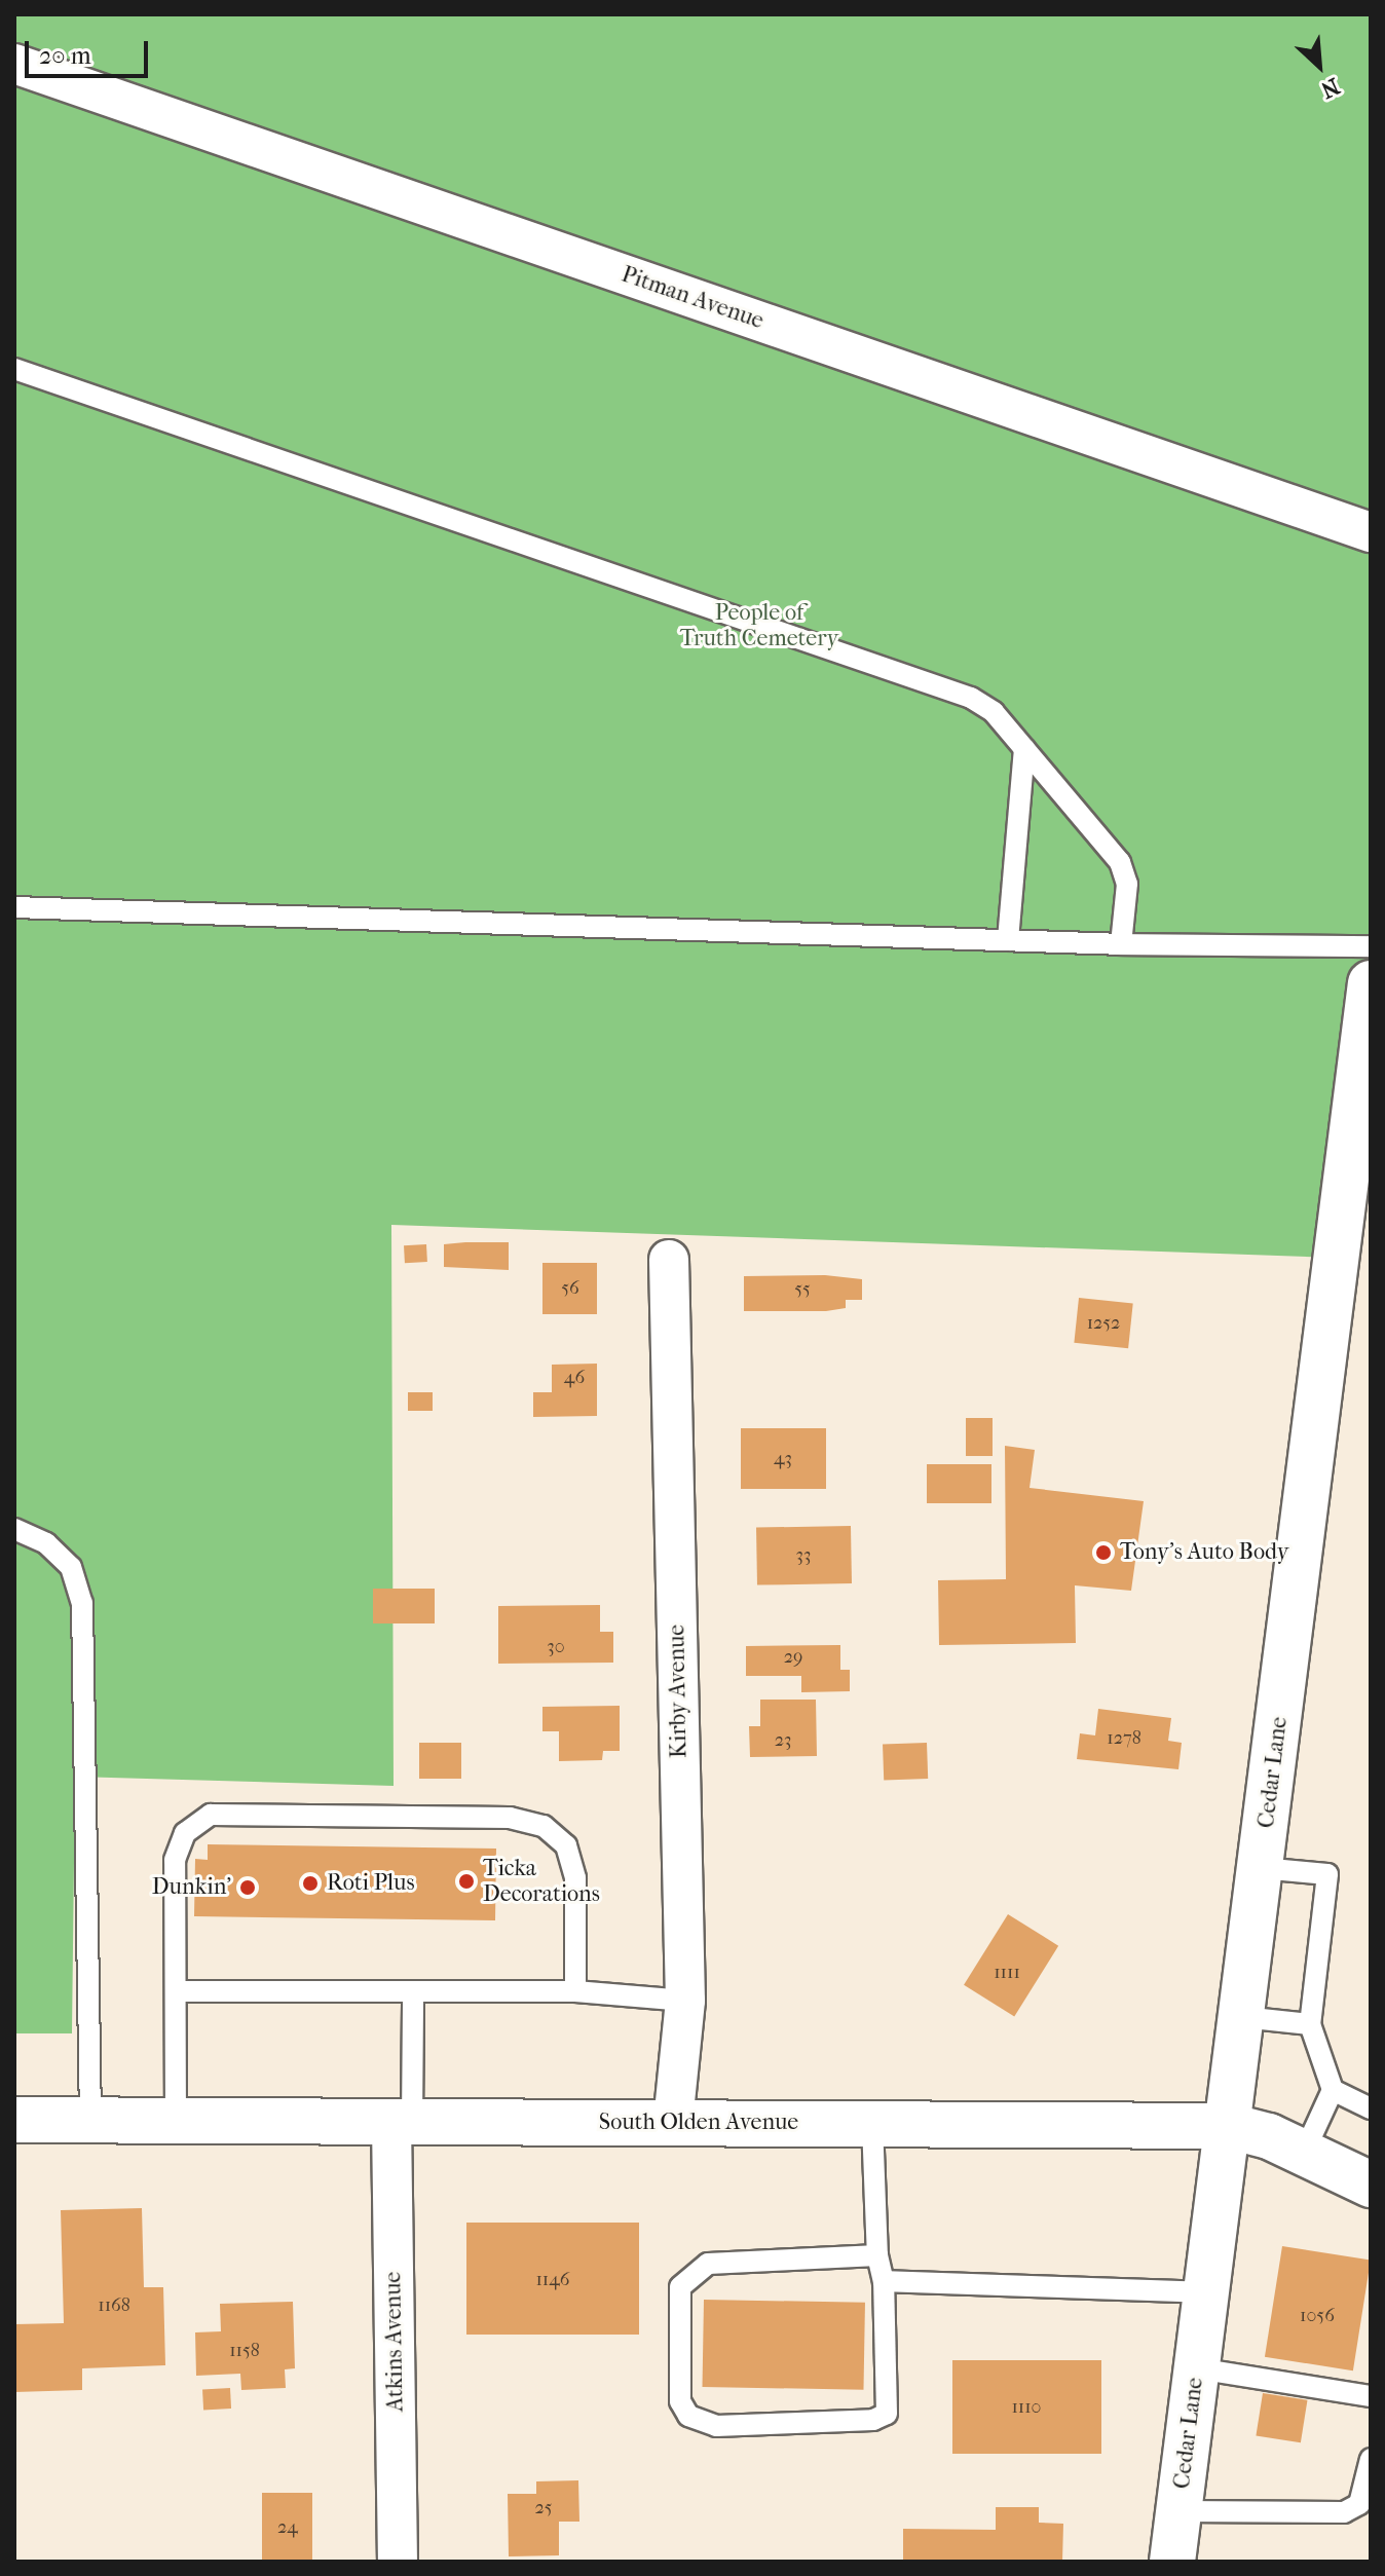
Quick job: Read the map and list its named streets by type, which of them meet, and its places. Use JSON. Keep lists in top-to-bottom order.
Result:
{
  "streets": {
    "street": [
      "Pitman Avenue",
      "Kirby Avenue",
      "Cedar Lane",
      "South Olden Avenue",
      "Atkins Avenue"
    ]
  },
  "crossings": [
    ["Kirby Avenue", "South Olden Avenue"],
    ["Cedar Lane", "South Olden Avenue"],
    ["South Olden Avenue", "Atkins Avenue"]
  ],
  "parks": ["People of Truth Cemetery"],
  "places": [
    "Tony's Auto Body",
    "Ticka Decorations",
    "Roti Plus",
    "Dunkin'"
  ],
  "house_numbers": [
    "56",
    "55",
    "1252",
    "46",
    "43",
    "33",
    "30",
    "29",
    "1278",
    "23",
    "1111",
    "1146",
    "1168",
    "1056",
    "1158",
    "1110",
    "25",
    "24"
  ],
  "scale_bar": "20 m",
  "north": "bottom right"
}
